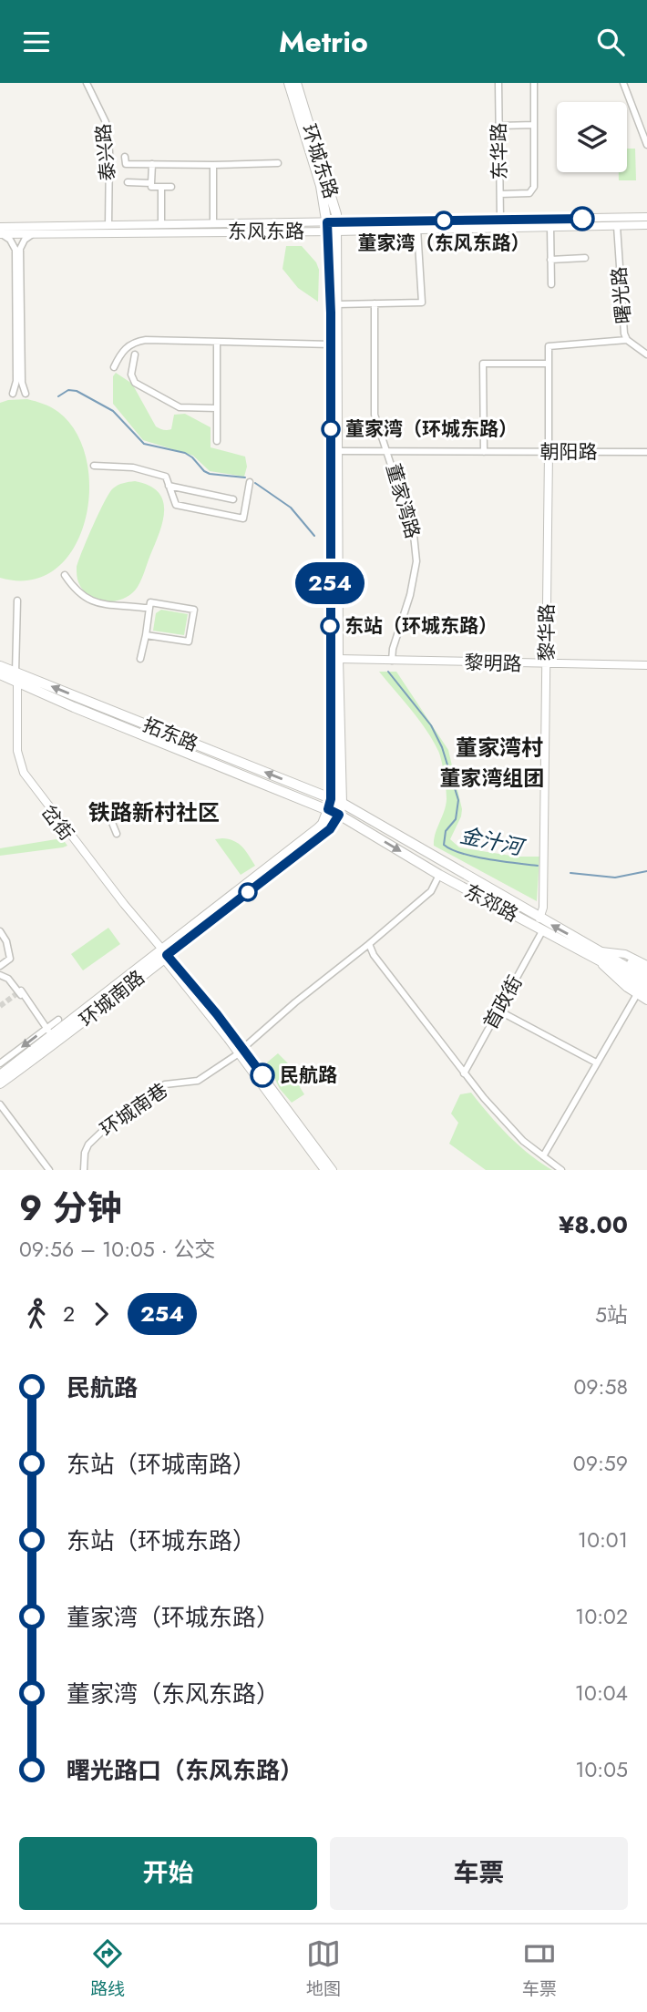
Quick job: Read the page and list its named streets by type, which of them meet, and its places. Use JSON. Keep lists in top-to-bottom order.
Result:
{
  "streets": {
    "main road": [
      "环城东路",
      "东风东路",
      "黎华路",
      "黎明路",
      "拓东路",
      "岔街",
      "东郊路",
      "环城南路"
    ],
    "street": [
      "东华路",
      "泰兴路",
      "曙光路",
      "朝阳路",
      "董家湾路",
      "首政街",
      "环城南巷"
    ]
  },
  "crossings": [
    ["东华路", "东风东路"],
    ["泰兴路", "东风东路"],
    ["环城东路", "东风东路"],
    ["环城东路", "朝阳路"],
    ["环城东路", "黎明路"],
    ["环城东路", "拓东路"],
    ["环城东路", "东郊路"],
    ["环城东路", "环城南路"],
    ["东风东路", "曙光路"],
    ["曙光路", "黎华路"],
    ["朝阳路", "董家湾路"],
    ["朝阳路", "黎华路"],
    ["董家湾路", "黎明路"],
    ["黎华路", "黎明路"],
    ["黎华路", "东郊路"],
    ["拓东路", "岔街"],
    ["拓东路", "东郊路"],
    ["拓东路", "环城南路"],
    ["岔街", "环城南路"],
    ["东郊路", "环城南路"],
    ["东郊路", "首政街"],
    ["东郊路", "环城南巷"]
  ],
  "districts": ["董家湾村", "董家湾组团", "铁路新村社区"],
  "water": ["金汁河"],
  "places": [
    "董家湾（东风东路）",
    "董家湾（环城东路）",
    "东站（环城东路）",
    "民航路"
  ],
  "lines": ["bus line 254"],
  "page": {
    "header": "Metrio",
    "on_map": "254",
    "heading": ["9 分钟", "09:56 – 10:05 · 公交", "¥8.00"],
    "legs": ["2", "254", "5站"],
    "list": [
      {
        "name": "民航路",
        "value": "09:58"
      },
      {
        "name": "东站（环城南路）",
        "value": "09:59"
      },
      {
        "name": "东站（环城东路）",
        "value": "10:01"
      },
      {
        "name": "董家湾（环城东路）",
        "value": "10:02"
      },
      {
        "name": "董家湾（东风东路）",
        "value": "10:04"
      },
      {
        "name": "曙光路口（东风东路）",
        "value": "10:05"
      }
    ],
    "buttons": ["开始", "车票"],
    "tabs": ["路线", "地图", "车票"]
  }
}
